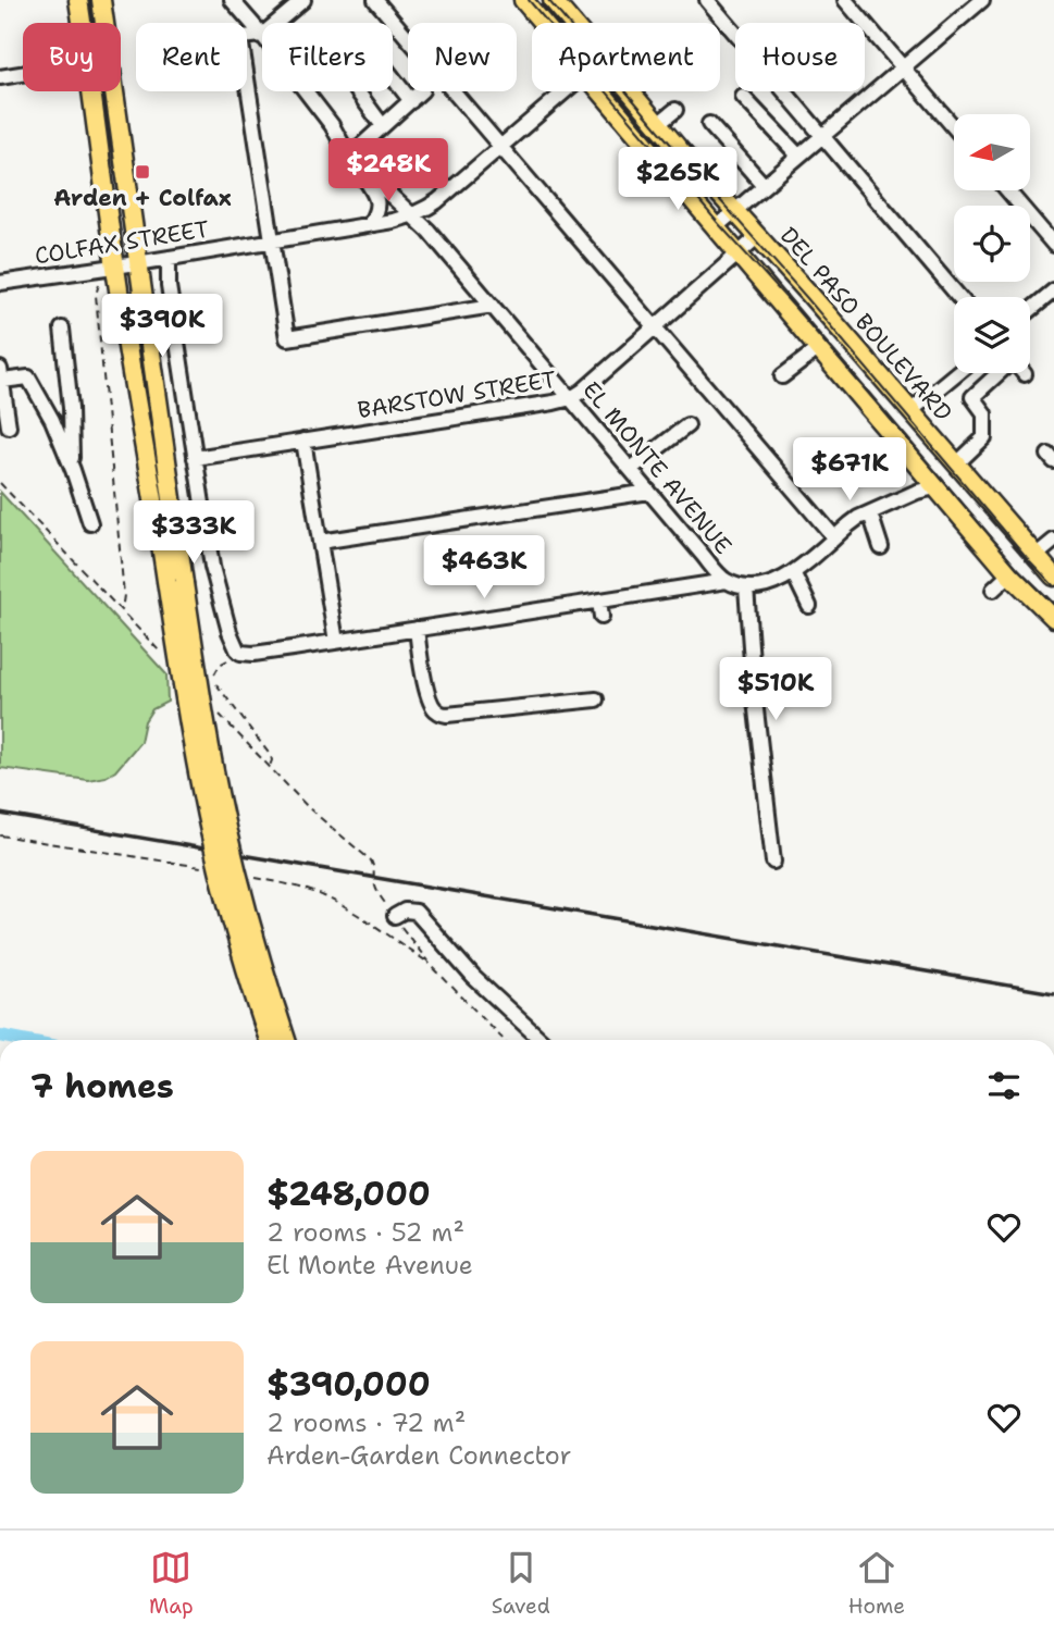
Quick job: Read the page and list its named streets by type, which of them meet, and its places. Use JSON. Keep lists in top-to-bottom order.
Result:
{
  "streets": {
    "main road": ["DEL PASO BOULEVARD"],
    "street": ["COLFAX STREET", "BARSTOW STREET", "EL MONTE AVENUE"]
  },
  "crossings": [
    ["COLFAX STREET", "EL MONTE AVENUE"],
    ["DEL PASO BOULEVARD", "BARSTOW STREET"],
    ["BARSTOW STREET", "EL MONTE AVENUE"]
  ],
  "places": {
    "transit": ["Arden + Colfax"]
  },
  "north": "left",
  "page": {
    "chip": [
      "Buy",
      "Rent",
      "Filters",
      "New",
      "Apartment",
      "House"
    ],
    "price": [
      "$248K",
      "$265K",
      "$390K",
      "$671K",
      "$333K",
      "$463K",
      "$510K"
    ],
    "heading": "7 homes",
    "list": [
      {
        "name": "$248,000",
        "note": "2 rooms · 52 m² · El Monte Avenue"
      },
      {
        "name": "$390,000",
        "note": "2 rooms · 72 m² · Arden-Garden Connector"
      }
    ],
    "tabs": ["Map", "Saved", "Home"]
  }
}
